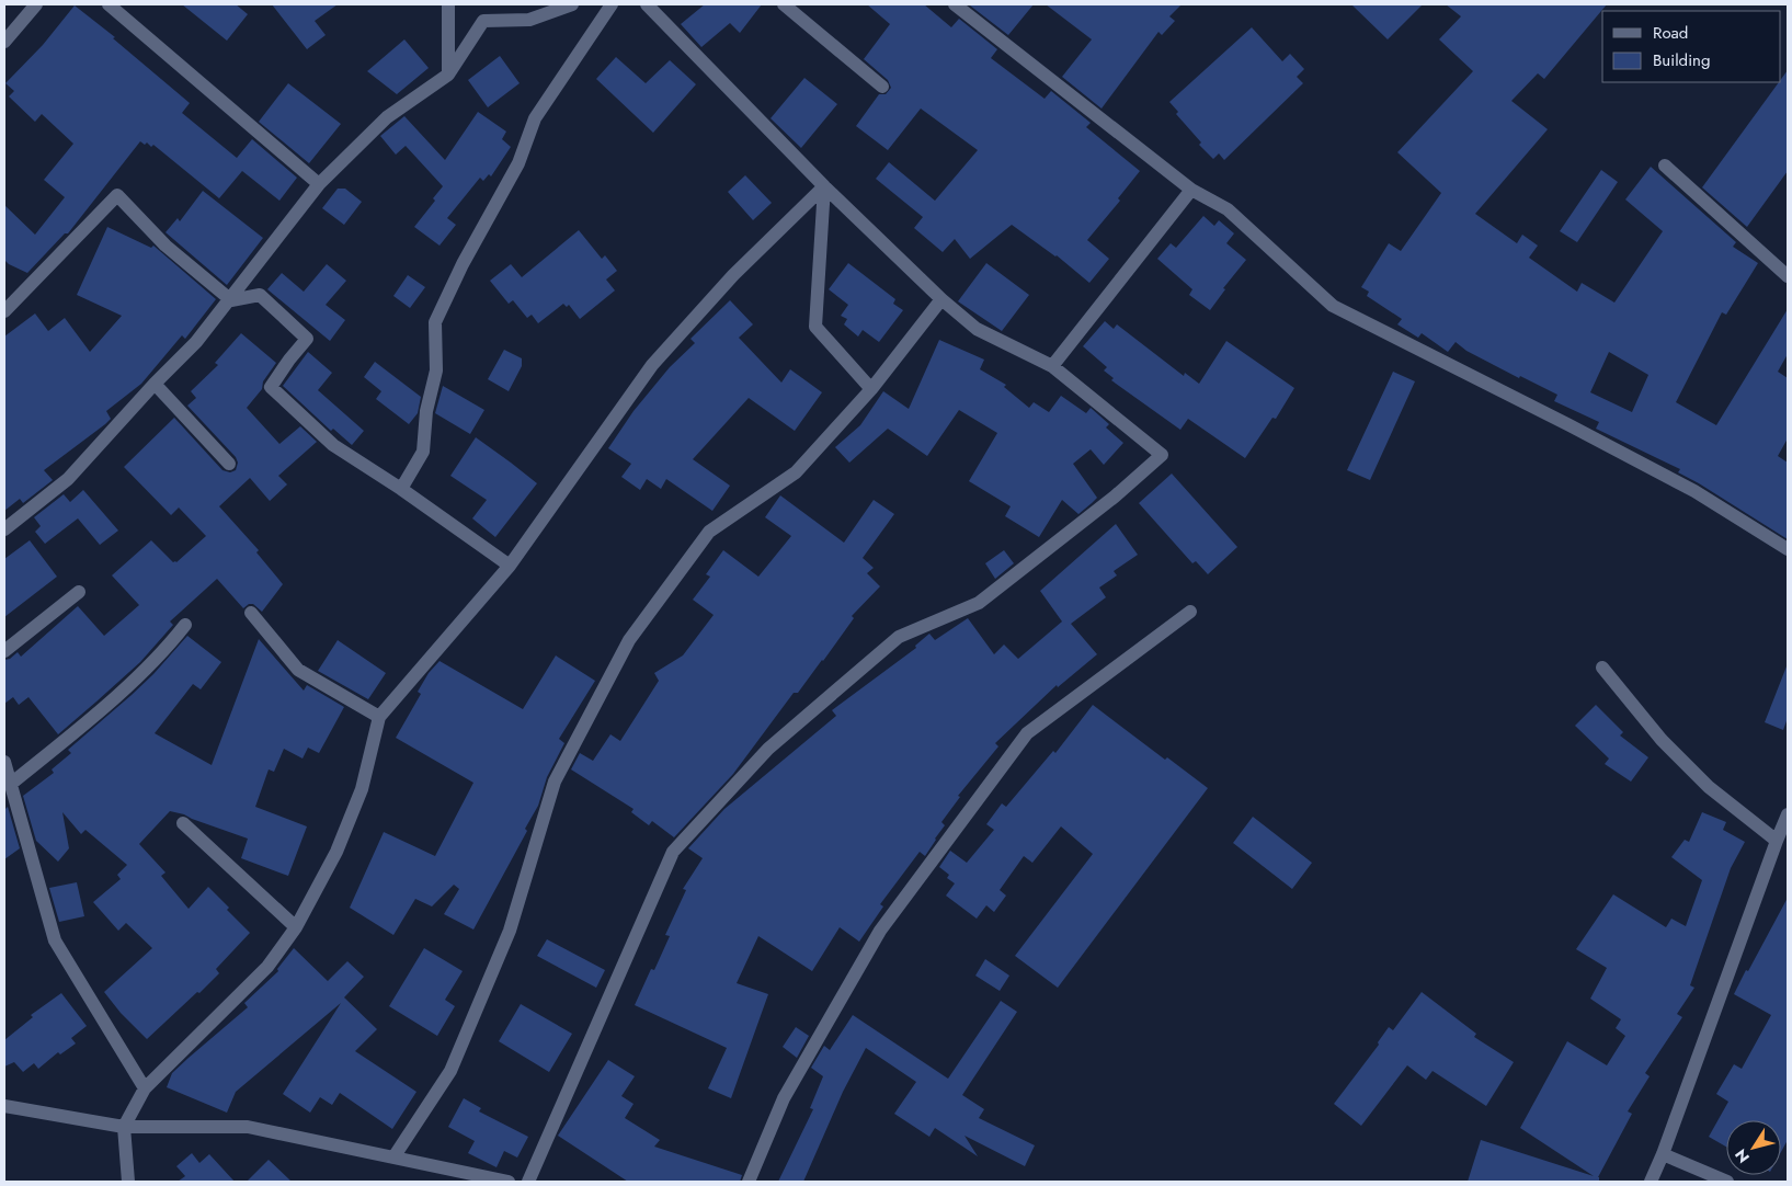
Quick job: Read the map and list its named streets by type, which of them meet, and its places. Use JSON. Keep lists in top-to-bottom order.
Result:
{
  "legend": ["Road", "Building"],
  "north": "bottom left"
}
